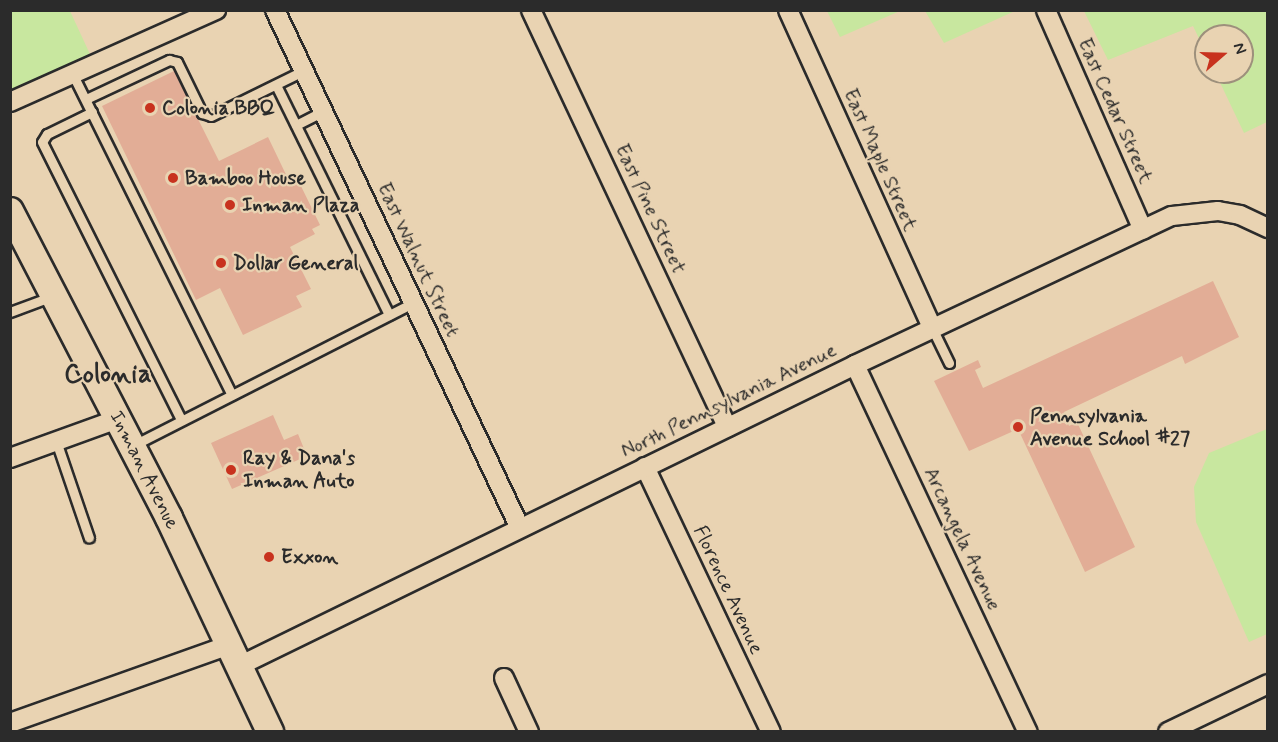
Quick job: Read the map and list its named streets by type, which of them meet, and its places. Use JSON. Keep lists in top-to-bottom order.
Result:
{
  "streets": {
    "main road": ["Inman Avenue"],
    "street": [
      "East Cedar Street",
      "East Maple Street",
      "East Pine Street",
      "East Walnut Street",
      "North Pennsylvania Avenue",
      "Arcangela Avenue",
      "Florence Avenue"
    ]
  },
  "crossings": [
    ["East Cedar Street", "North Pennsylvania Avenue"],
    ["East Maple Street", "North Pennsylvania Avenue"],
    ["East Pine Street", "North Pennsylvania Avenue"],
    ["East Walnut Street", "North Pennsylvania Avenue"],
    ["North Pennsylvania Avenue", "Inman Avenue"],
    ["North Pennsylvania Avenue", "Arcangela Avenue"],
    ["North Pennsylvania Avenue", "Florence Avenue"]
  ],
  "districts": ["Colonia"],
  "places": [
    "Colonia BBQ",
    "Bamboo House",
    "Inman Plaza",
    "Dollar General",
    "Pennsylvania Avenue School #27",
    "Ray & Dana's Inman Auto",
    "Exxon"
  ],
  "north": "right"
}
